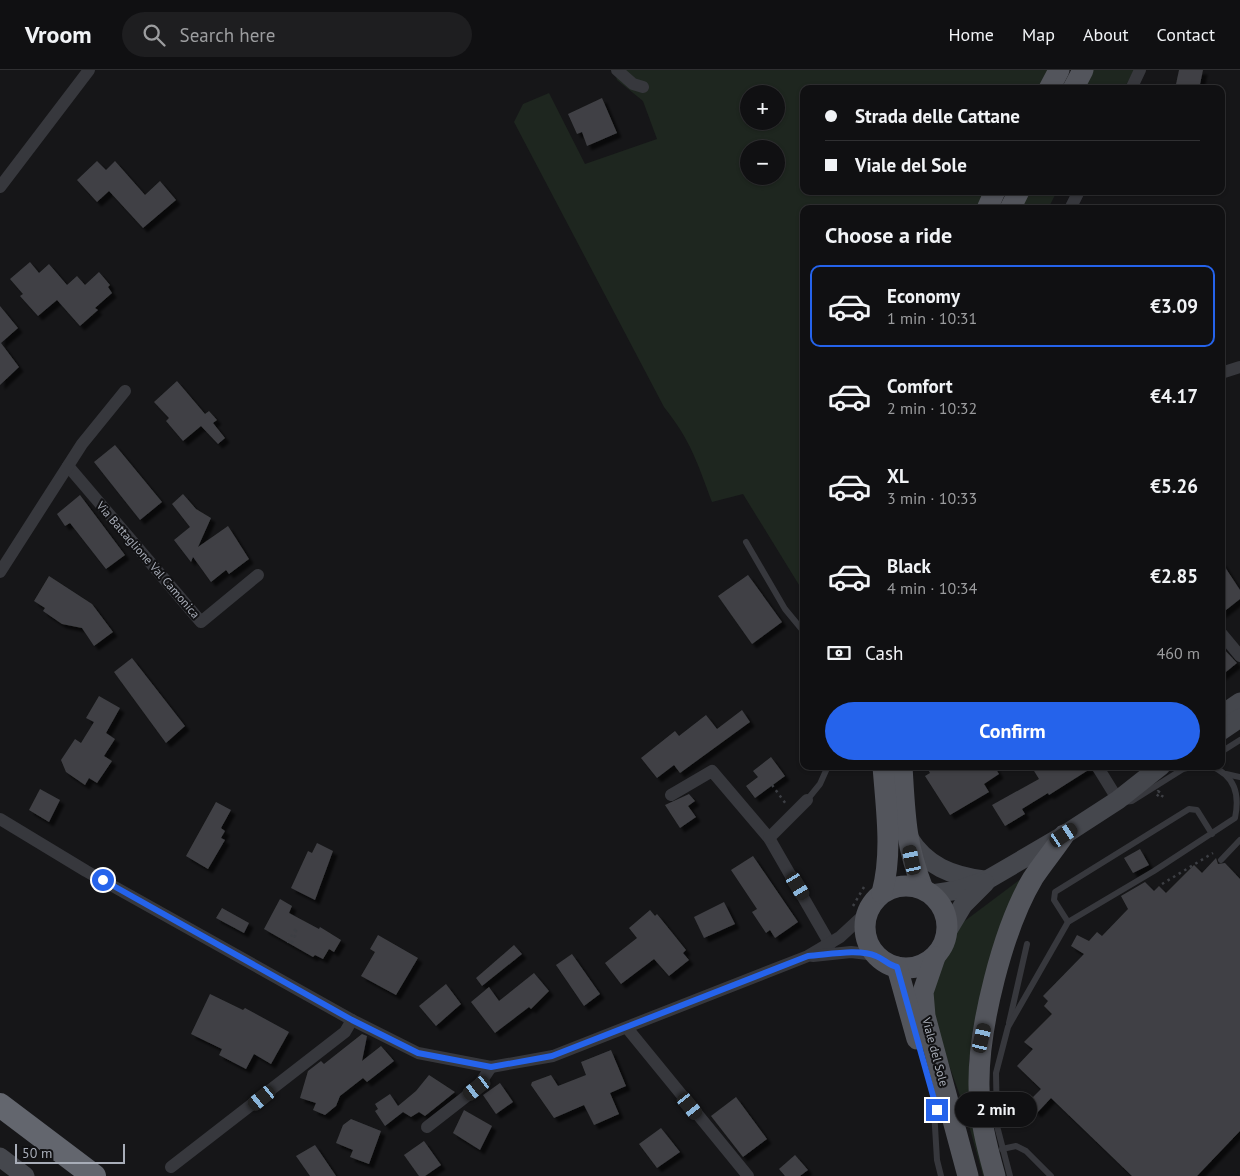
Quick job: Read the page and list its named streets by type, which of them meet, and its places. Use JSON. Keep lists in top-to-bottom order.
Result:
{
  "streets": {
    "main road": ["Viale del Sole"],
    "street": ["Via Battaglione Val Camonica"]
  },
  "scale_bar": "50 m",
  "page": {
    "header": "Vroom",
    "search": "Search here",
    "nav": [
      "Home",
      "Map",
      "About",
      "Contact"
    ],
    "map_buttons": ["+", "−"],
    "banner": ["Strada delle Cattane", "Viale del Sole"],
    "heading": "Choose a ride",
    "list": [
      {
        "name": "Economy",
        "note": "1 min · 10:31",
        "value": "€3.09"
      },
      {
        "name": "Comfort",
        "note": "2 min · 10:32",
        "value": "€4.17"
      },
      {
        "name": "XL",
        "note": "3 min · 10:33",
        "value": "€5.26"
      },
      {
        "name": "Black",
        "note": "4 min · 10:34",
        "value": "€2.85"
      }
    ],
    "pay": ["Cash", "460 m"],
    "buttons": "Confirm",
    "bubble": "2 min",
    "scale": "50 m"
  }
}
